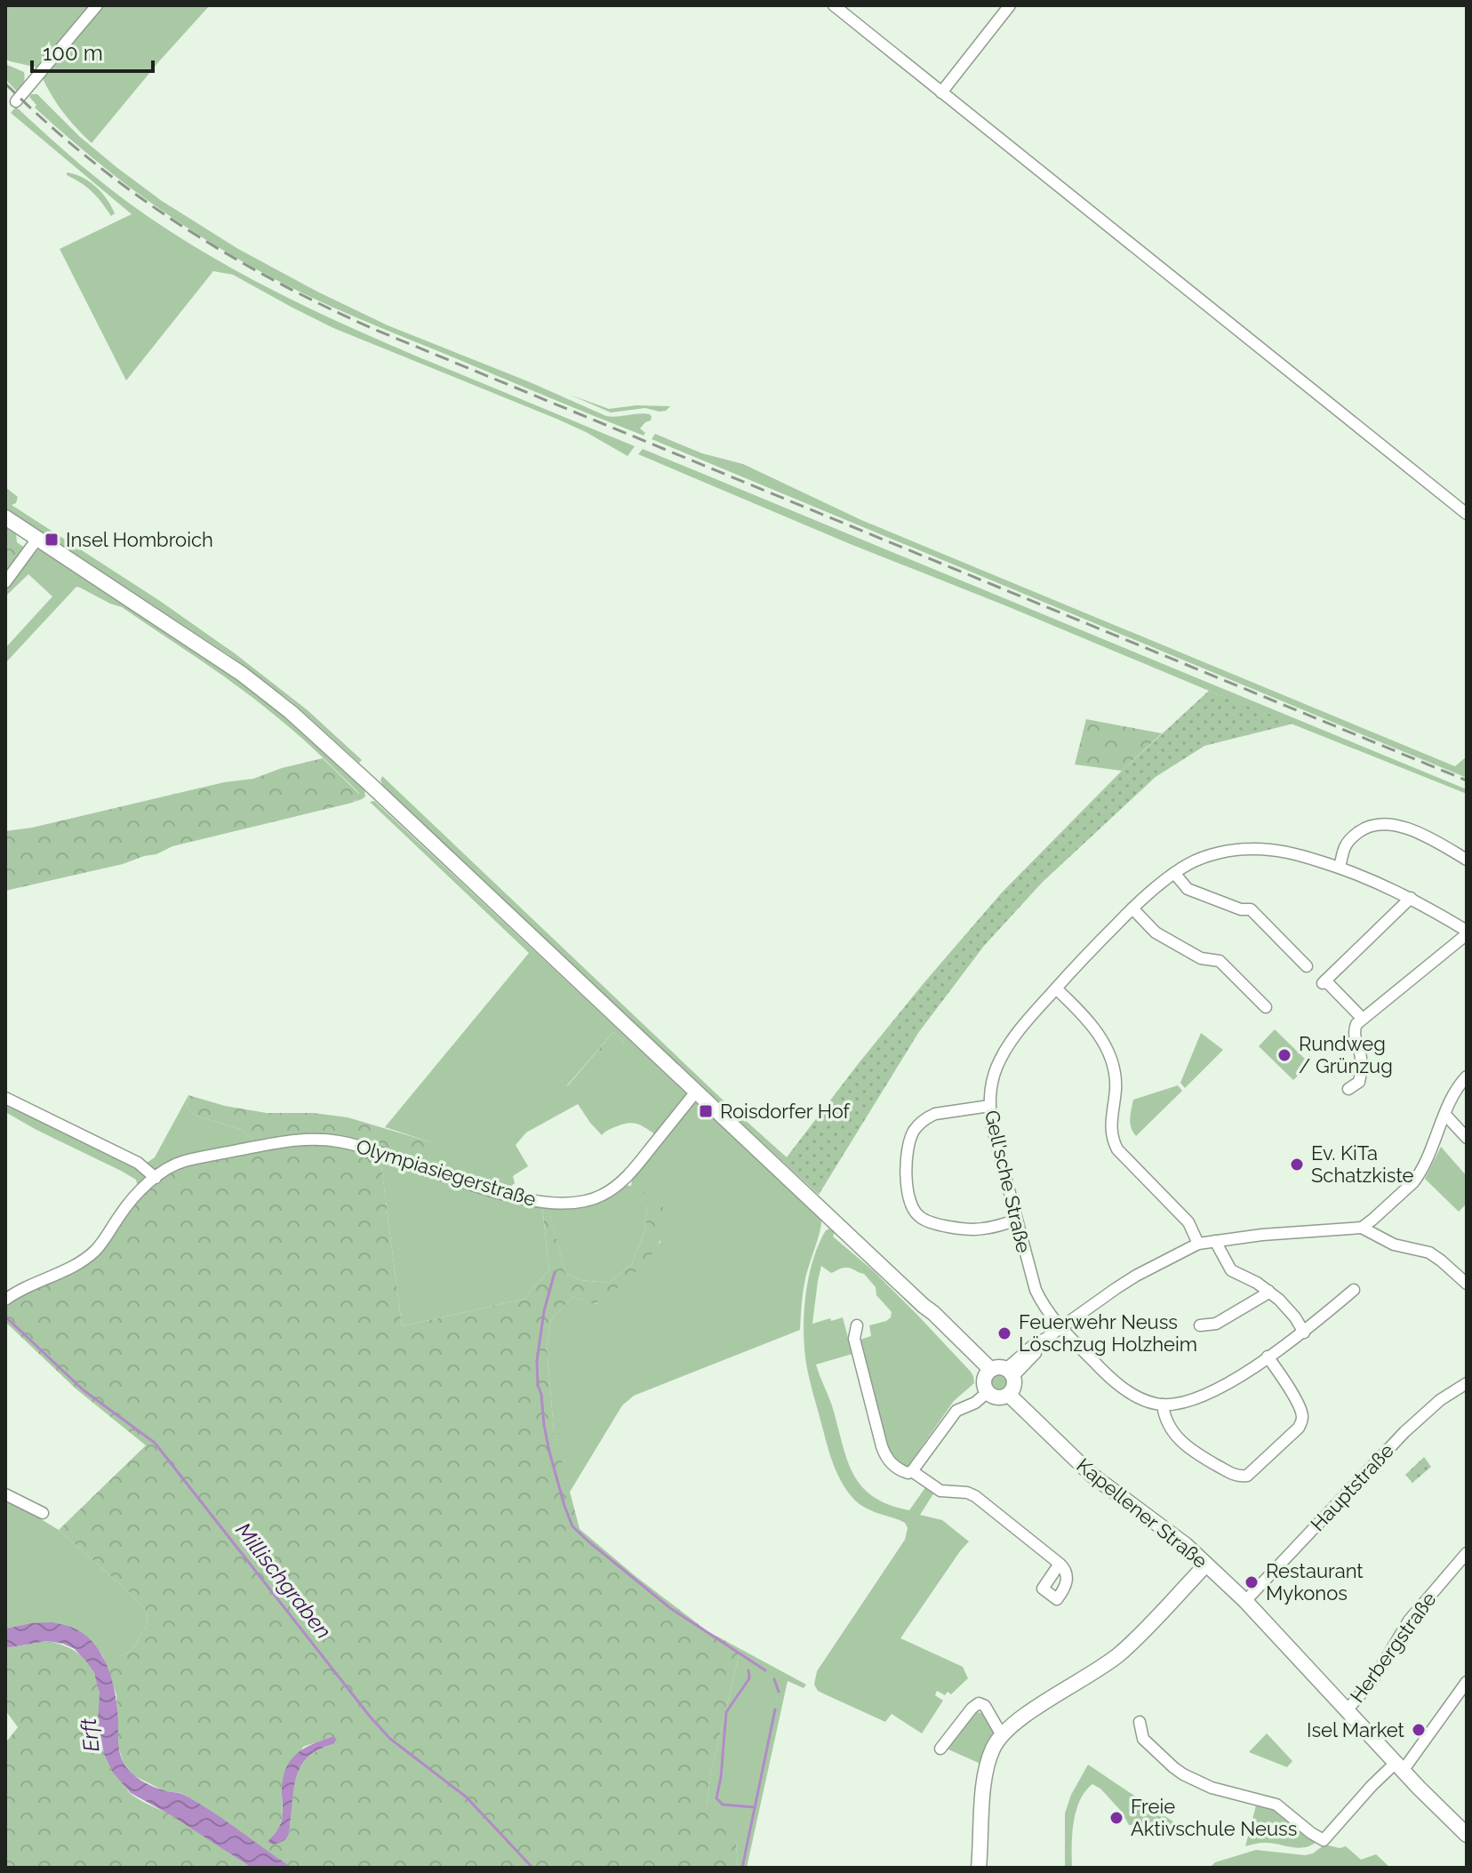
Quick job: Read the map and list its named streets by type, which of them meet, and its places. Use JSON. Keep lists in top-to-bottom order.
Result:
{
  "streets": {
    "main road": ["Kapellener Straße"],
    "street": [
      "Olympiasiegerstraße",
      "Gell'sche Straße",
      "Hauptstraße",
      "Herbergstraße"
    ]
  },
  "crossings": [
    ["Hauptstraße", "Kapellener Straße"],
    ["Kapellener Straße", "Herbergstraße"]
  ],
  "water": ["Millischgraben", "Erft"],
  "places": {
    "transit": ["Insel Hombroich", "Roisdorfer Hof"],
    "other": [
      "Rundweg / Grünzug",
      "Ev. KiTa Schatzkiste",
      "Feuerwehr Neuss Löschzug Holzheim",
      "Restaurant Mykonos",
      "Isel Market",
      "Freie Aktivschule Neuss"
    ]
  },
  "scale_bar": "100 m"
}
